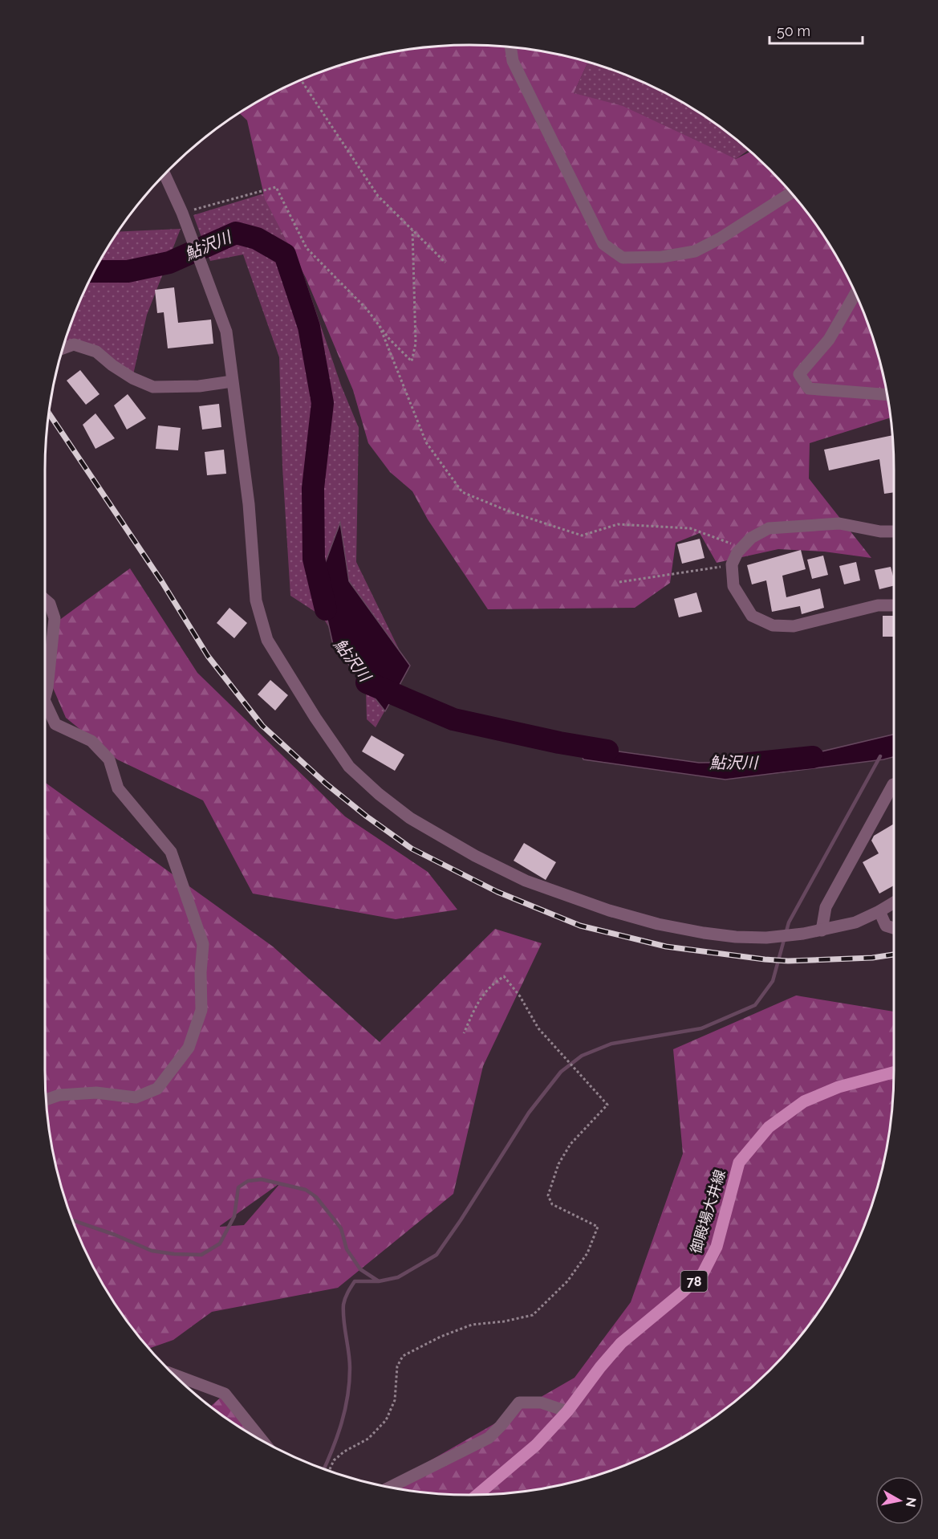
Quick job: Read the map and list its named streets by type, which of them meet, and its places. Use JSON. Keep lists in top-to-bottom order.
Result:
{
  "streets": {
    "main road": ["御殿場大井線", "78"]
  },
  "water": ["鮎沢川"],
  "scale_bar": "50 m",
  "north": "right"
}
